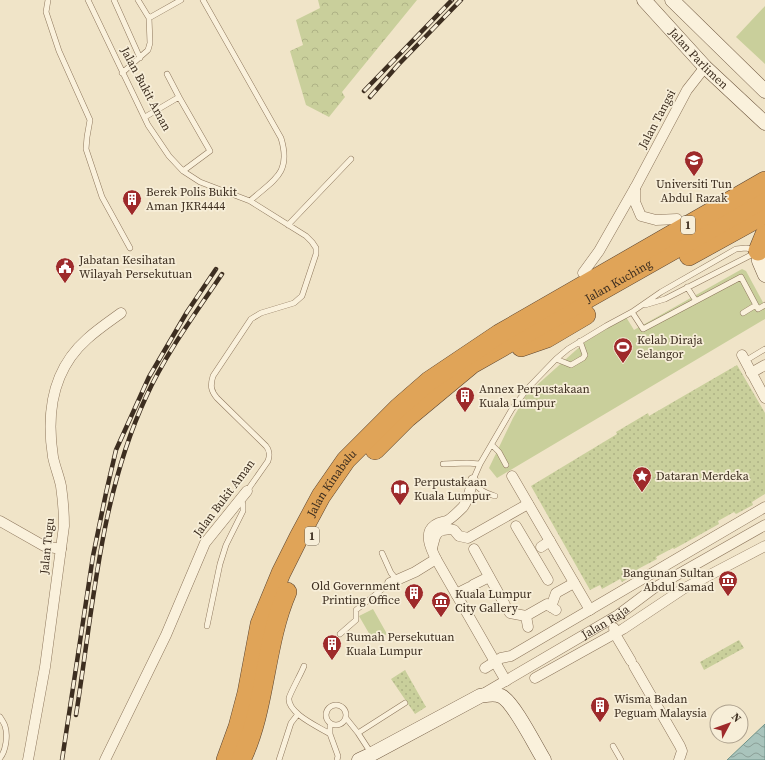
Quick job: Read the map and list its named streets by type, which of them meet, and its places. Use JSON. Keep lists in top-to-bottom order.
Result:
{
  "streets": {
    "highway": ["1", "Jalan Kuching", "Jalan Kinabalu"],
    "street": [
      "Jalan Parlimen",
      "Jalan Bukit Aman",
      "Jalan Tangsi",
      "Jalan Tugu",
      "Jalan Raja"
    ]
  },
  "crossings": [
    ["Jalan Parlimen", "Jalan Tangsi"],
    ["Jalan Kuching", "Jalan Kinabalu"]
  ],
  "places": {
    "school or university": ["Universiti Tun Abdul Razak"],
    "building": [
      "Berek Polis Bukit Aman JKR4444",
      "Annex Perpustakaan Kuala Lumpur",
      "Old Government Printing Office",
      "Rumah Persekutuan Kuala Lumpur",
      "Wisma Badan Peguam Malaysia"
    ],
    "public building": ["Jabatan Kesihatan Wilayah Persekutuan"],
    "sports": ["Kelab Diraja Selangor"],
    "place": ["Dataran Merdeka"],
    "library": ["Perpustakaan Kuala Lumpur"],
    "museum": ["Bangunan Sultan Abdul Samad", "Kuala Lumpur City Gallery"]
  },
  "north": "top right"
}
